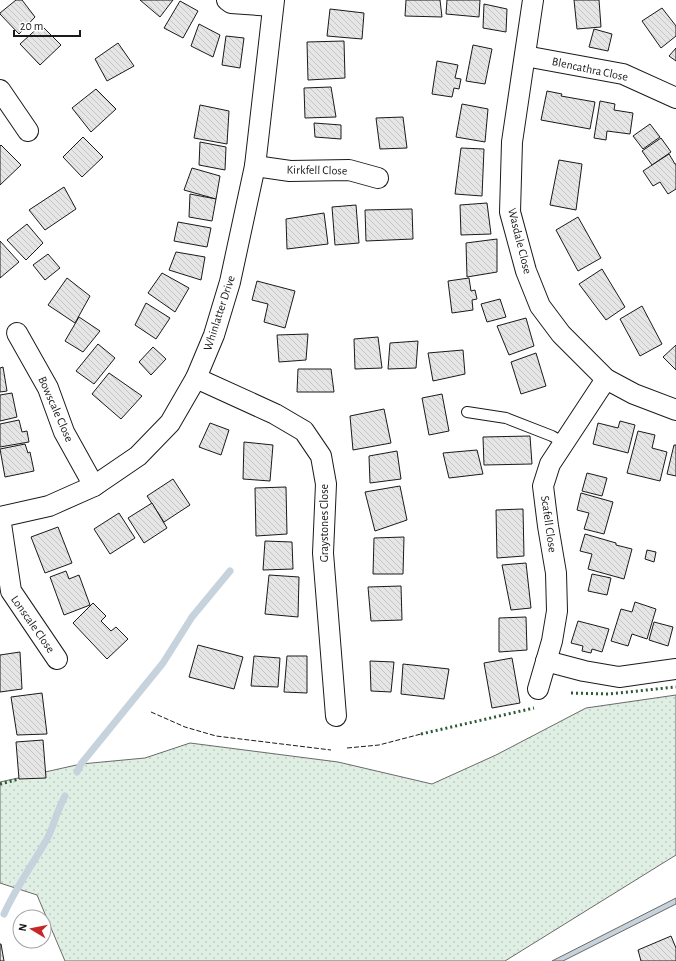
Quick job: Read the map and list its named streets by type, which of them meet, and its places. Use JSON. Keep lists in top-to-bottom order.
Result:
{
  "streets": {
    "street": [
      "Blencathra Close",
      "Kirkfell Close",
      "Wasdale Close",
      "Whinlatter Drive",
      "Bowscale Close",
      "Graystones Close",
      "Scafell Close",
      "Lonscale Close"
    ]
  },
  "crossings": [
    ["Blencathra Close", "Wasdale Close"],
    ["Kirkfell Close", "Whinlatter Drive"],
    ["Wasdale Close", "Scafell Close"],
    ["Whinlatter Drive", "Bowscale Close"],
    ["Whinlatter Drive", "Graystones Close"],
    ["Whinlatter Drive", "Lonscale Close"]
  ],
  "scale_bar": "20 m",
  "north": "left"
}
